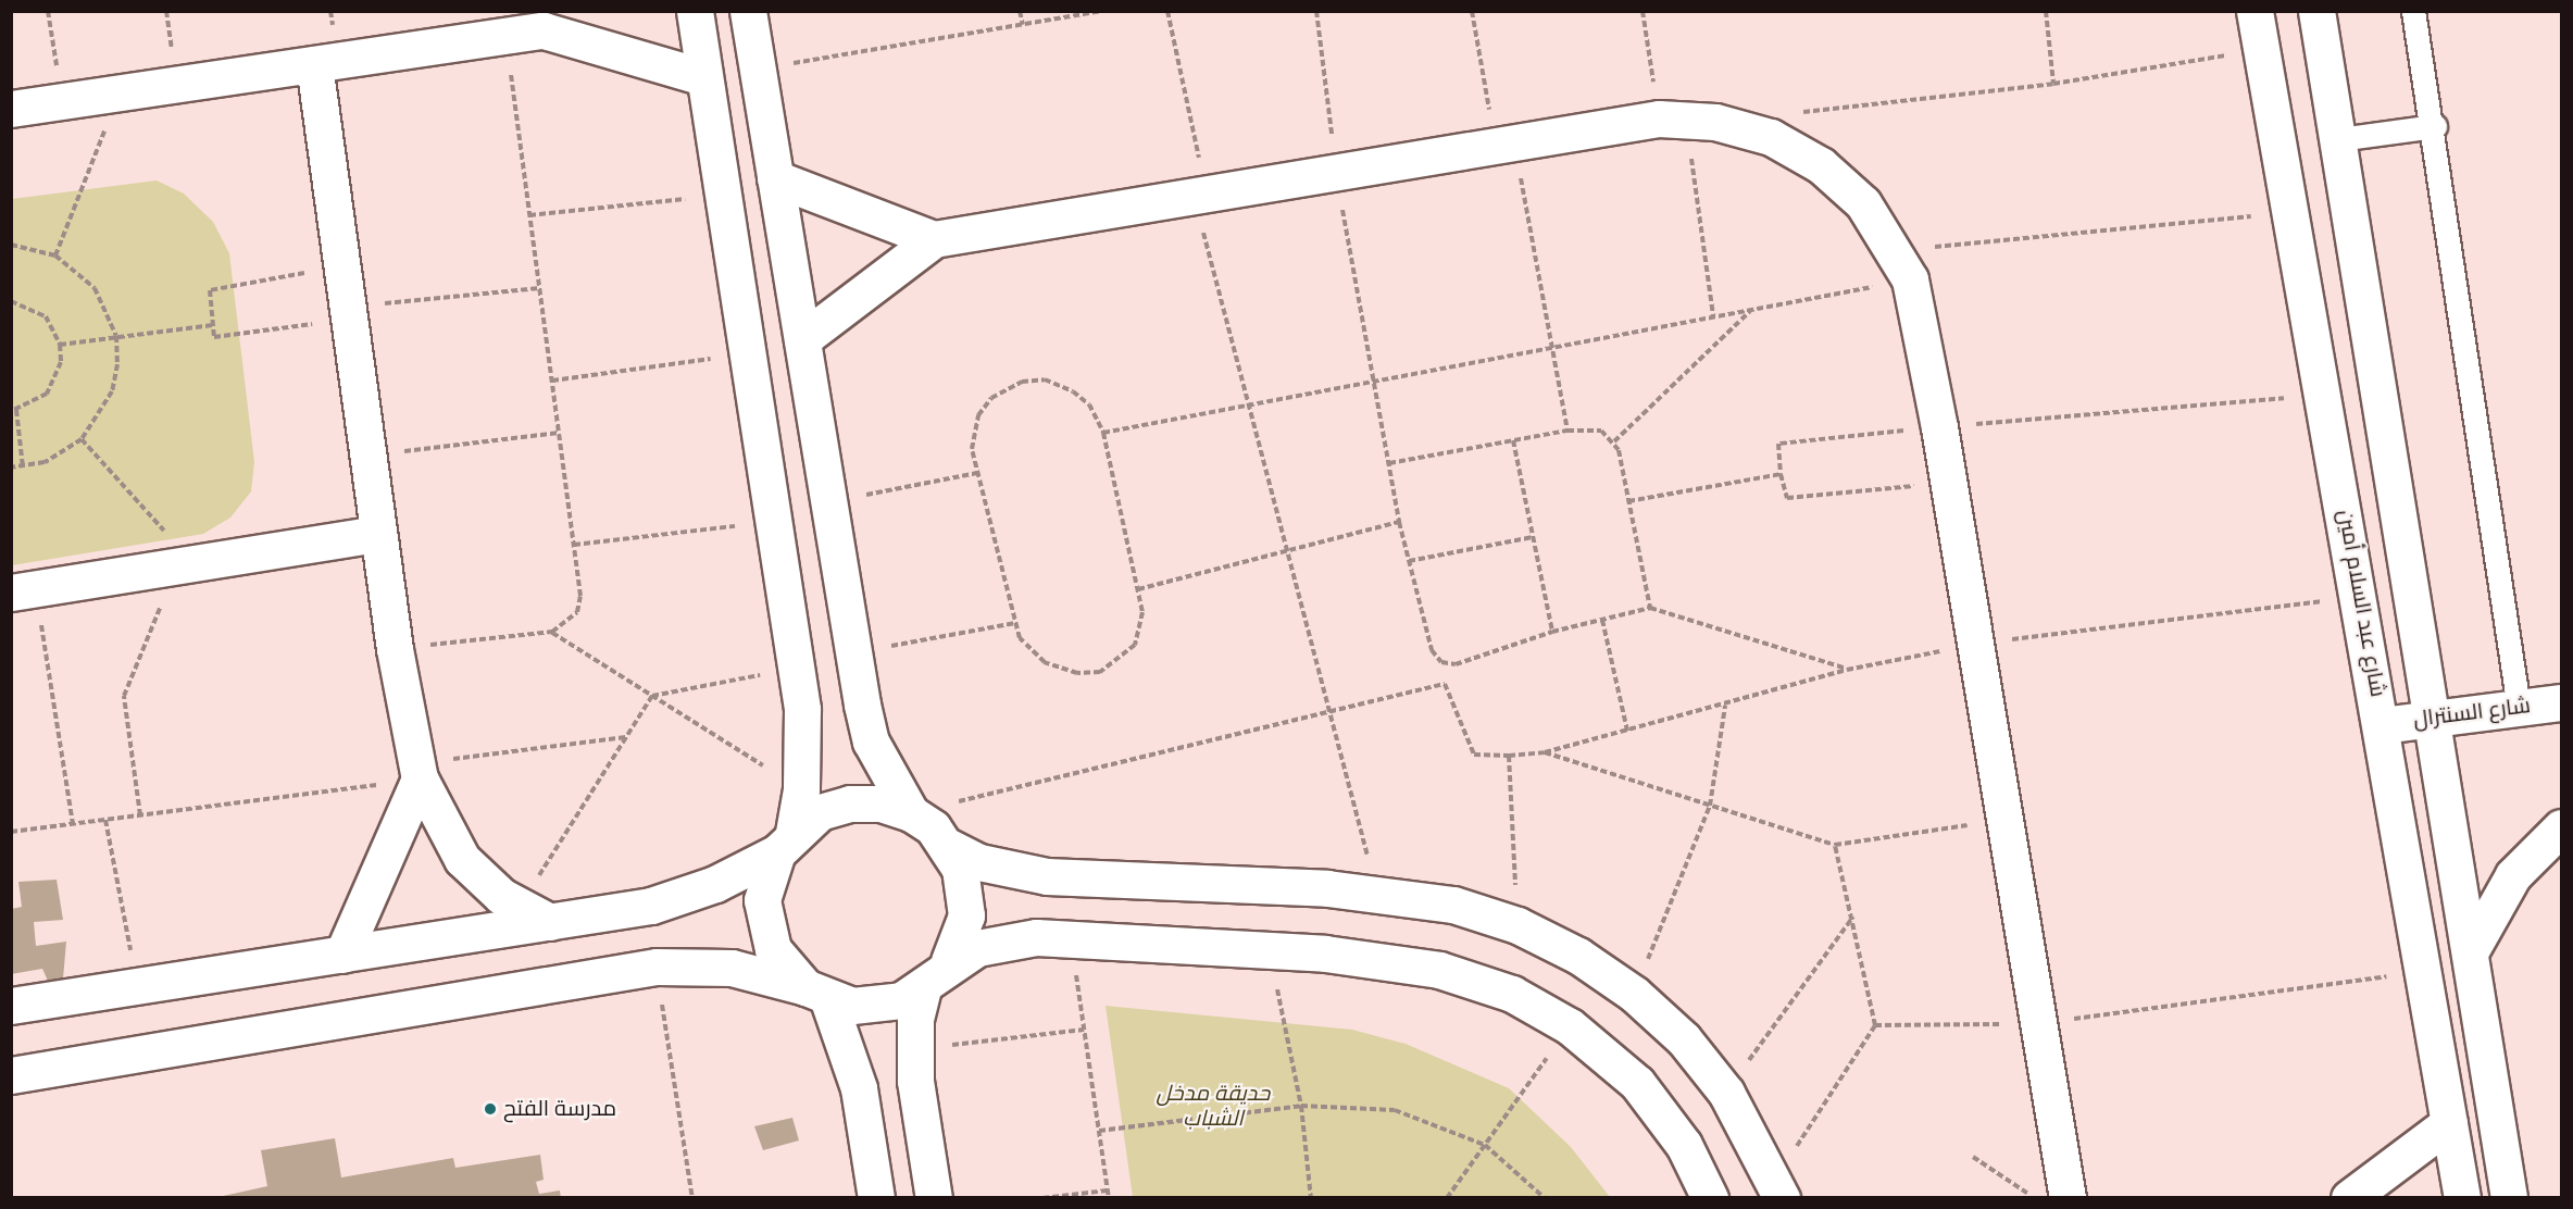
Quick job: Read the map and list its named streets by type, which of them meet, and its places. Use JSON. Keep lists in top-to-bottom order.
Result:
{
  "streets": {
    "street": ["شارع عبد السلام أمين", "شارع السنترال"]
  },
  "crossings": [
    ["شارع عبد السلام أمين", "شارع السنترال"]
  ],
  "parks": ["حديقة مدخل الشباب"],
  "places": ["مدرسة الفتح"]
}
